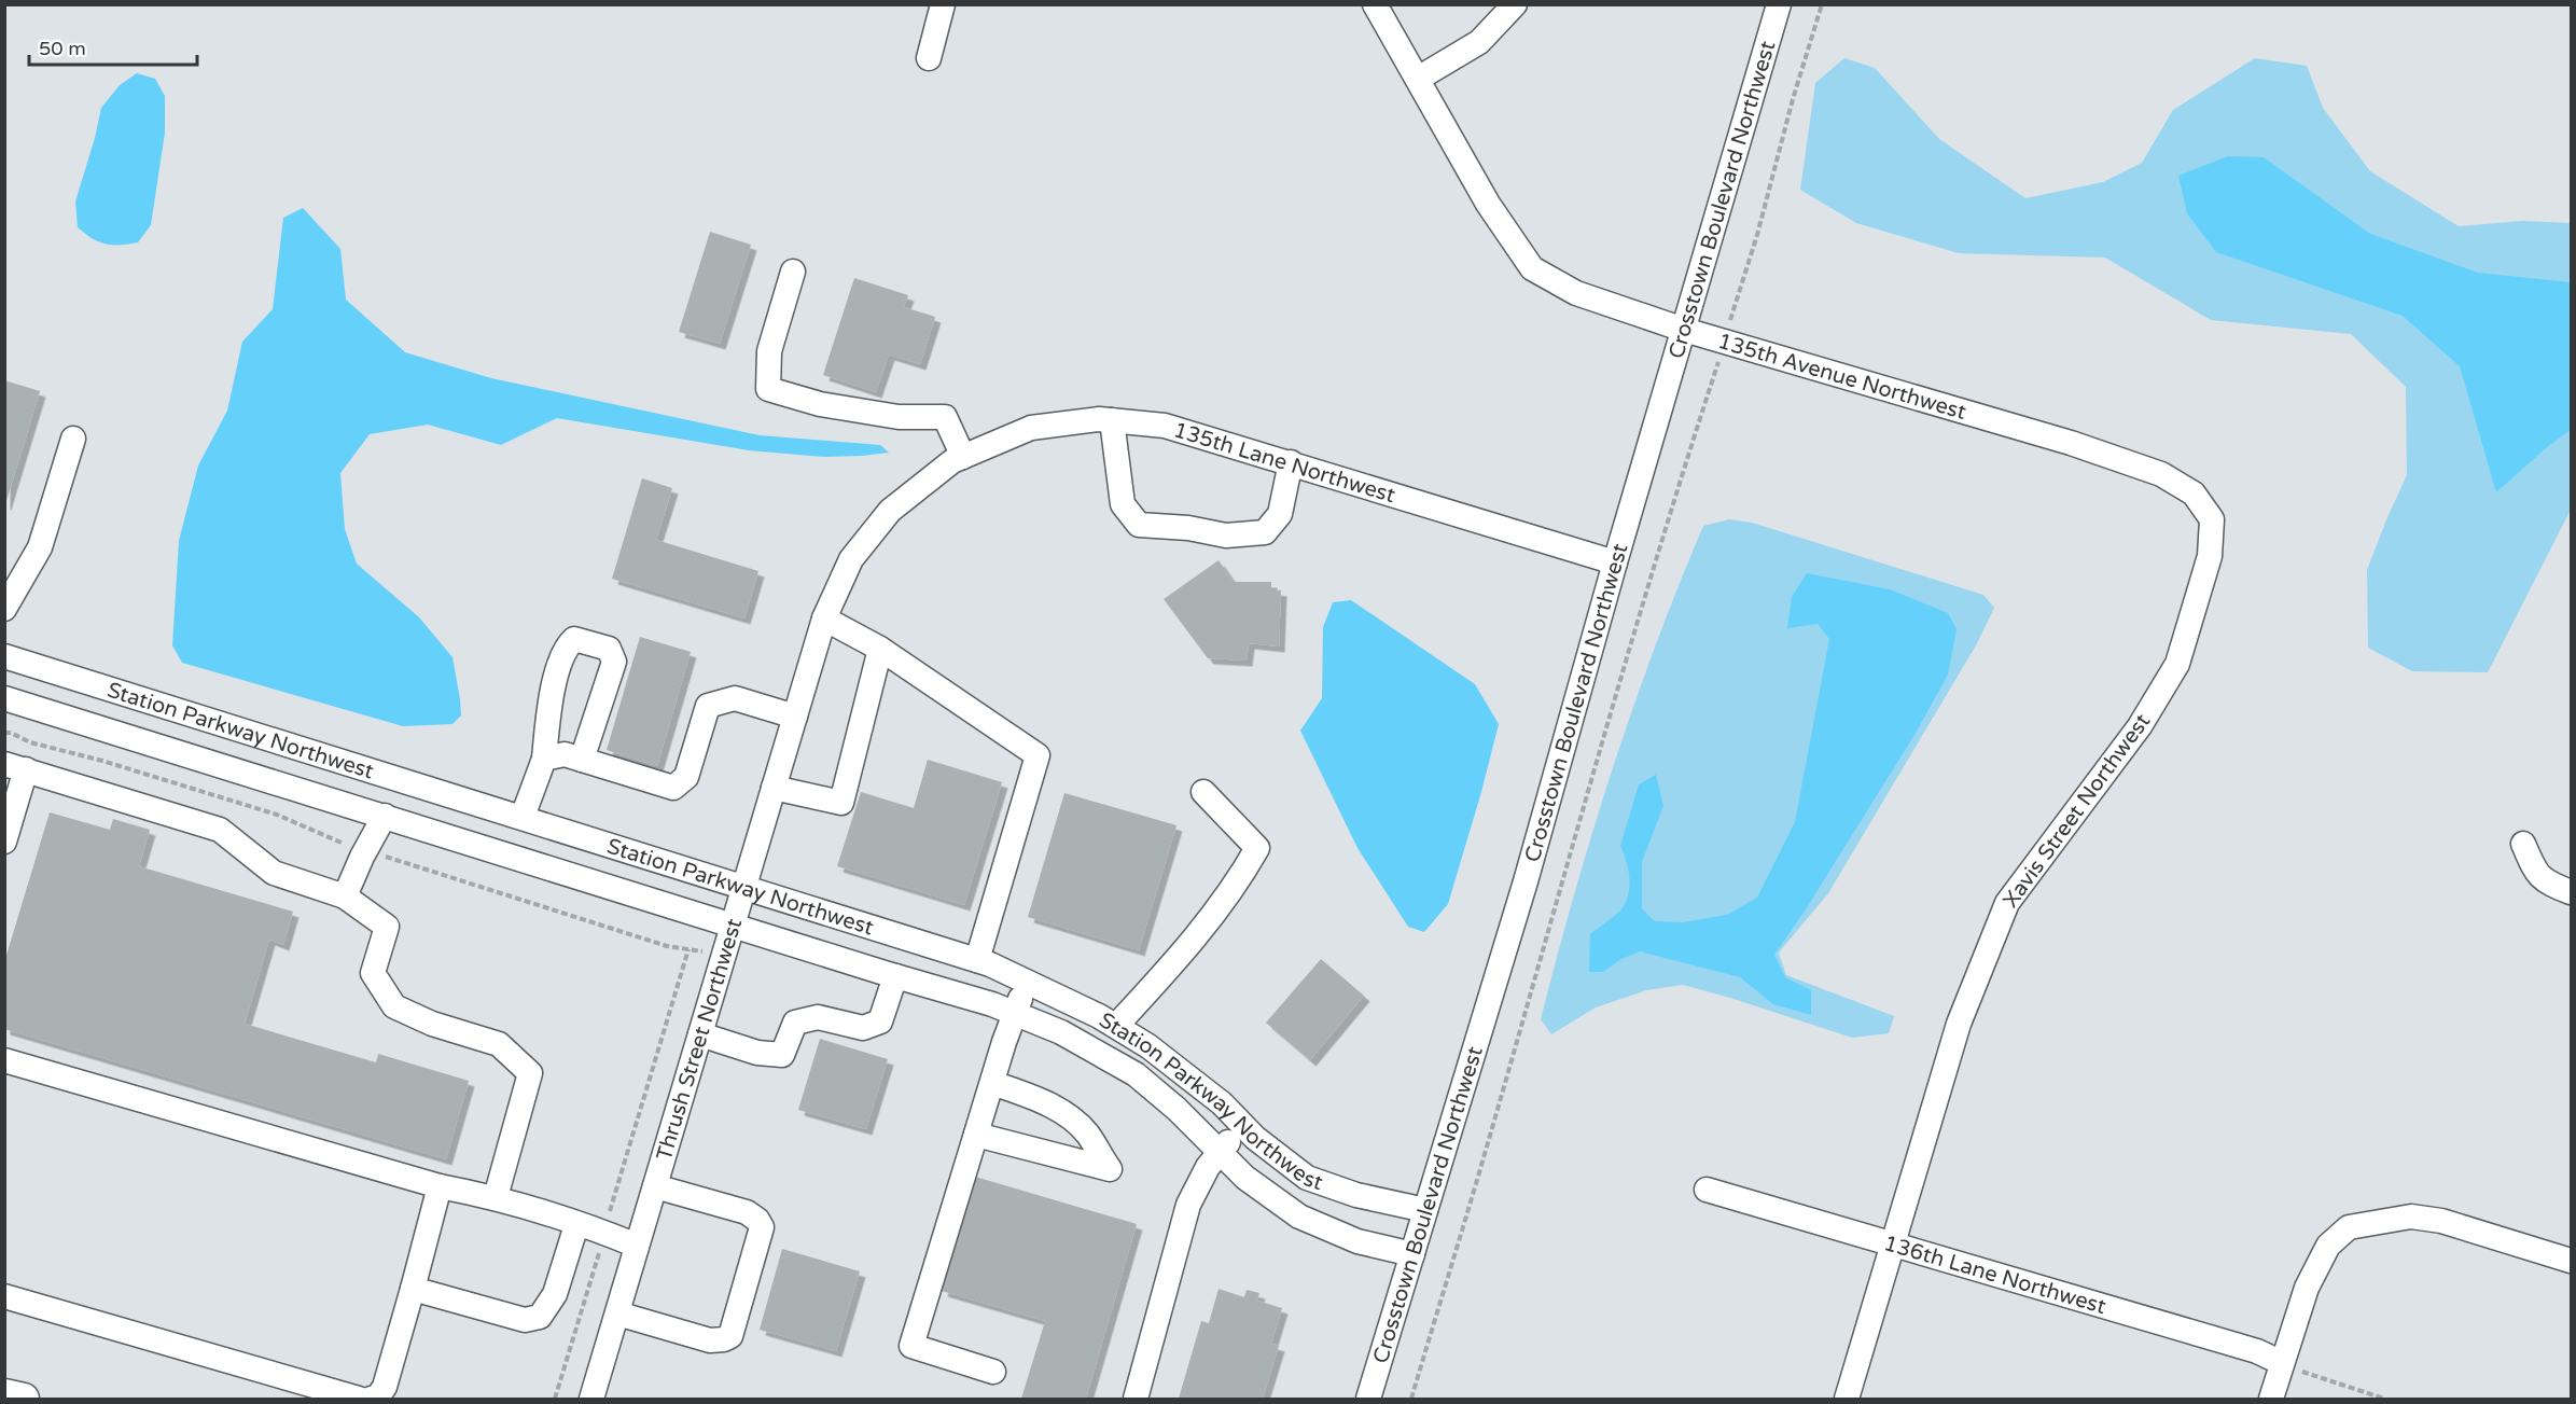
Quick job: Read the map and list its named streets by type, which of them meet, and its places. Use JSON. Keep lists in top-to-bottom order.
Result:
{
  "streets": {
    "street": [
      "Crosstown Boulevard Northwest",
      "135th Avenue Northwest",
      "135th Lane Northwest",
      "Station Parkway Northwest",
      "Xavis Street Northwest",
      "Thrush Street Northwest",
      "136th Lane Northwest"
    ]
  },
  "crossings": [
    ["Crosstown Boulevard Northwest", "135th Avenue Northwest"],
    ["Crosstown Boulevard Northwest", "135th Lane Northwest"],
    ["Crosstown Boulevard Northwest", "Station Parkway Northwest"],
    ["135th Avenue Northwest", "Xavis Street Northwest"],
    ["135th Lane Northwest", "Thrush Street Northwest"],
    ["Station Parkway Northwest", "Thrush Street Northwest"],
    ["Xavis Street Northwest", "136th Lane Northwest"]
  ],
  "scale_bar": "50 m"
}
